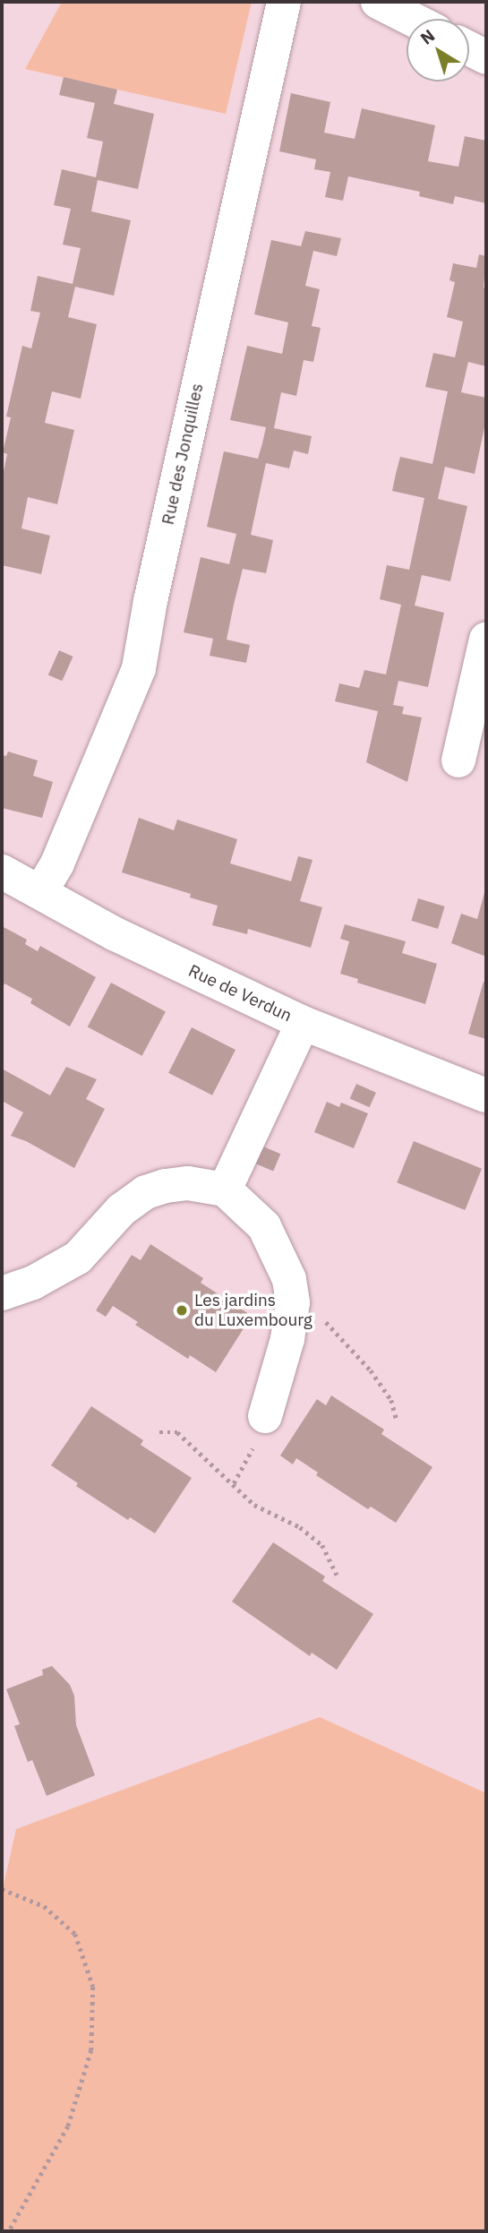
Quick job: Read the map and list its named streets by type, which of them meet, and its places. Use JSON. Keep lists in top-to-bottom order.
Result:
{
  "streets": {
    "street": ["Rue des Jonquilles", "Rue de Verdun"]
  },
  "crossings": [
    ["Rue des Jonquilles", "Rue de Verdun"]
  ],
  "places": ["Les jardins du Luxembourg"],
  "north": "top left"
}
